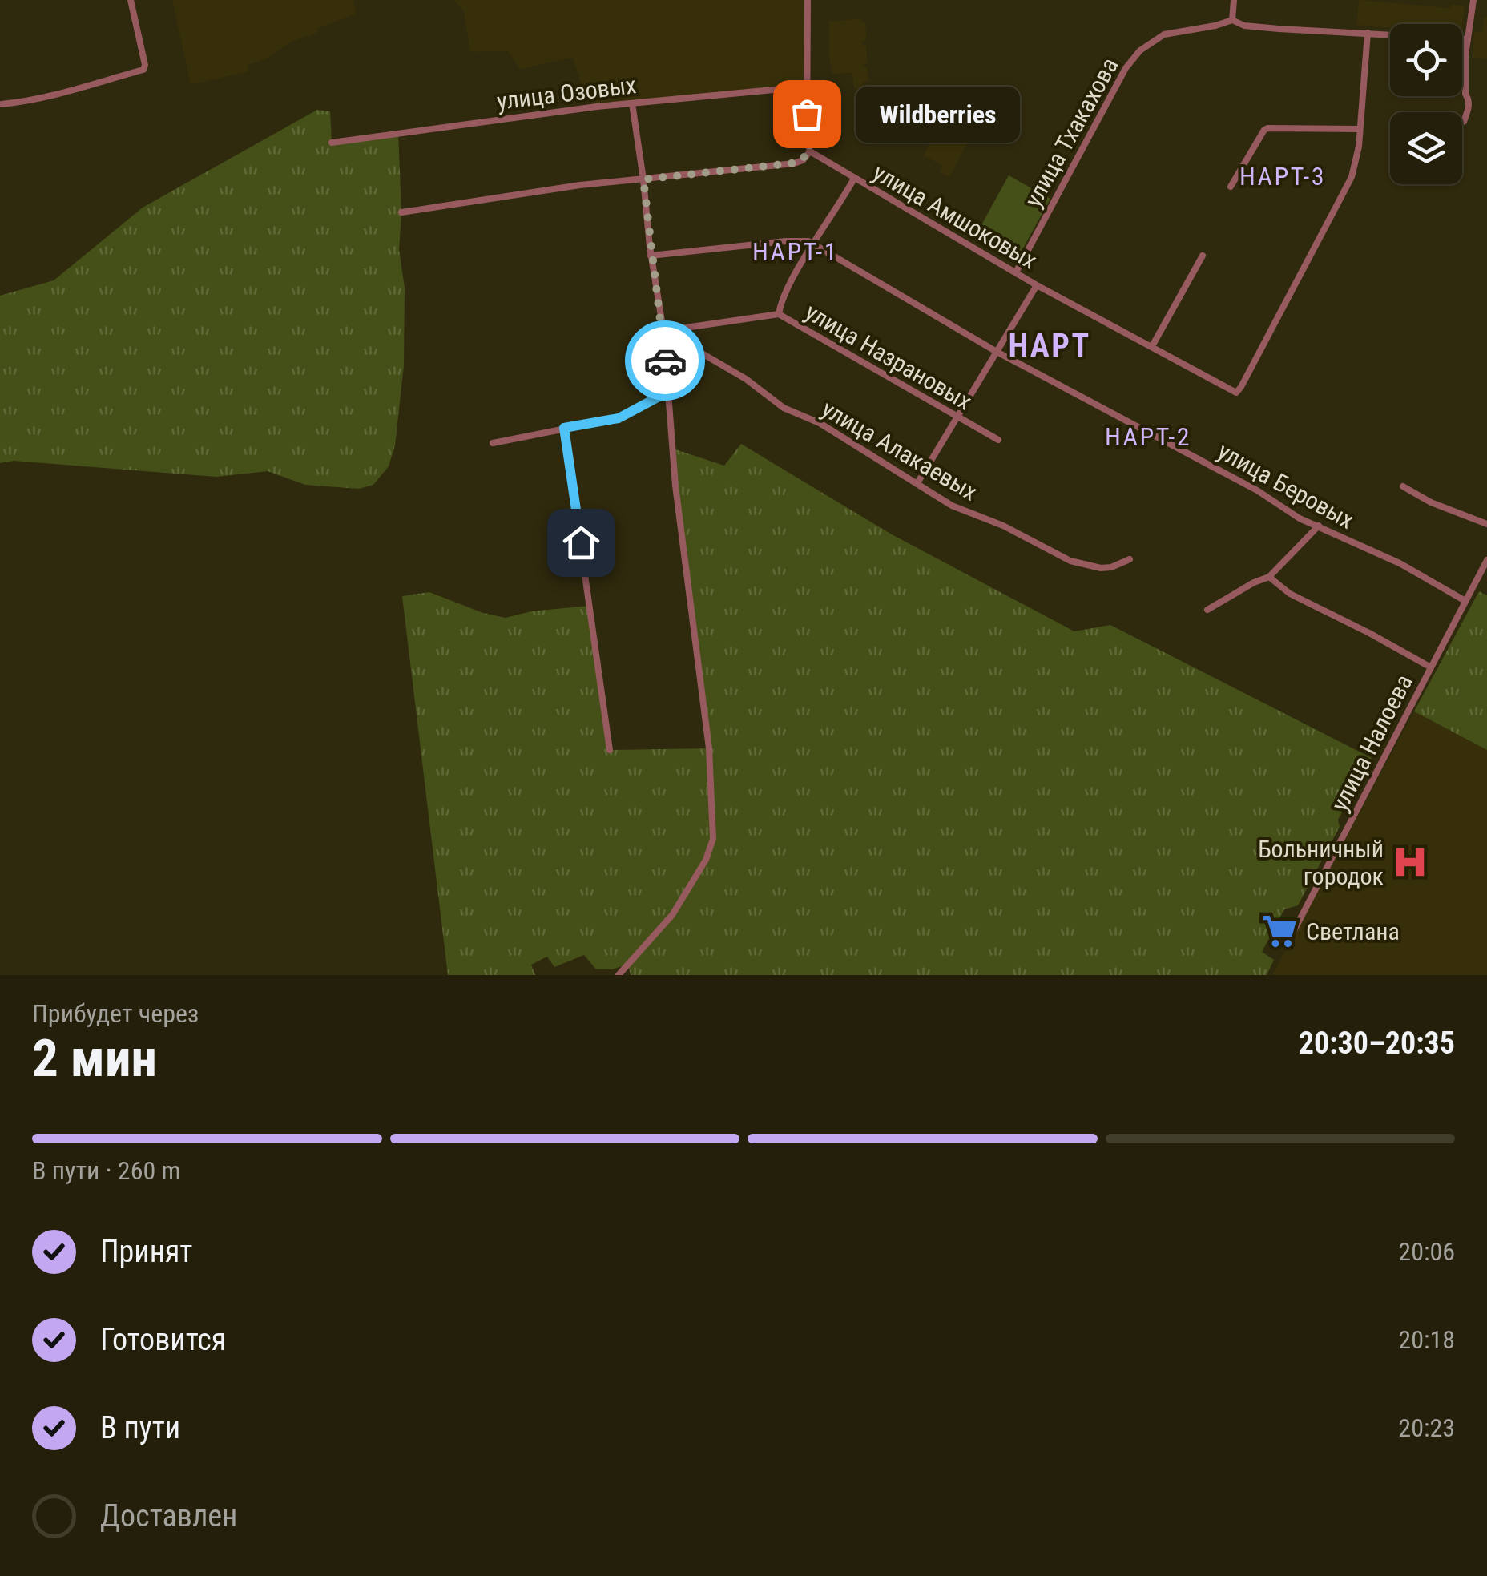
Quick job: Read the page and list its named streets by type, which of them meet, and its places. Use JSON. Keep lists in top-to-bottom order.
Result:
{
  "streets": {
    "street": [
      "улица Озовых",
      "улица Тхакахова",
      "улица Амшоковых",
      "улица Назрановых",
      "улица Алакаевых",
      "улица Беровых",
      "улица Налоева"
    ]
  },
  "crossings": [
    ["улица Тхакахова", "улица Амшоковых"],
    ["улица Назрановых", "улица Алакаевых"],
    ["улица Беровых", "улица Налоева"]
  ],
  "districts": [
    "НАРТ-3",
    "НАРТ-1",
    "НАРТ",
    "НАРТ-2"
  ],
  "places": {
    "other": ["Wildberries"],
    "hospital": ["Больничный городок"],
    "supermarket": ["Светлана"]
  },
  "page": {
    "bubble": "Wildberries",
    "heading": ["2 мин", "Прибудет через", "20:30–20:35"],
    "bar": "В пути · 260 m",
    "list": [
      ["Принят", "20:06"],
      ["Готовится", "20:18"],
      ["В пути", "20:23"],
      "Доставлен"
    ]
  }
}
